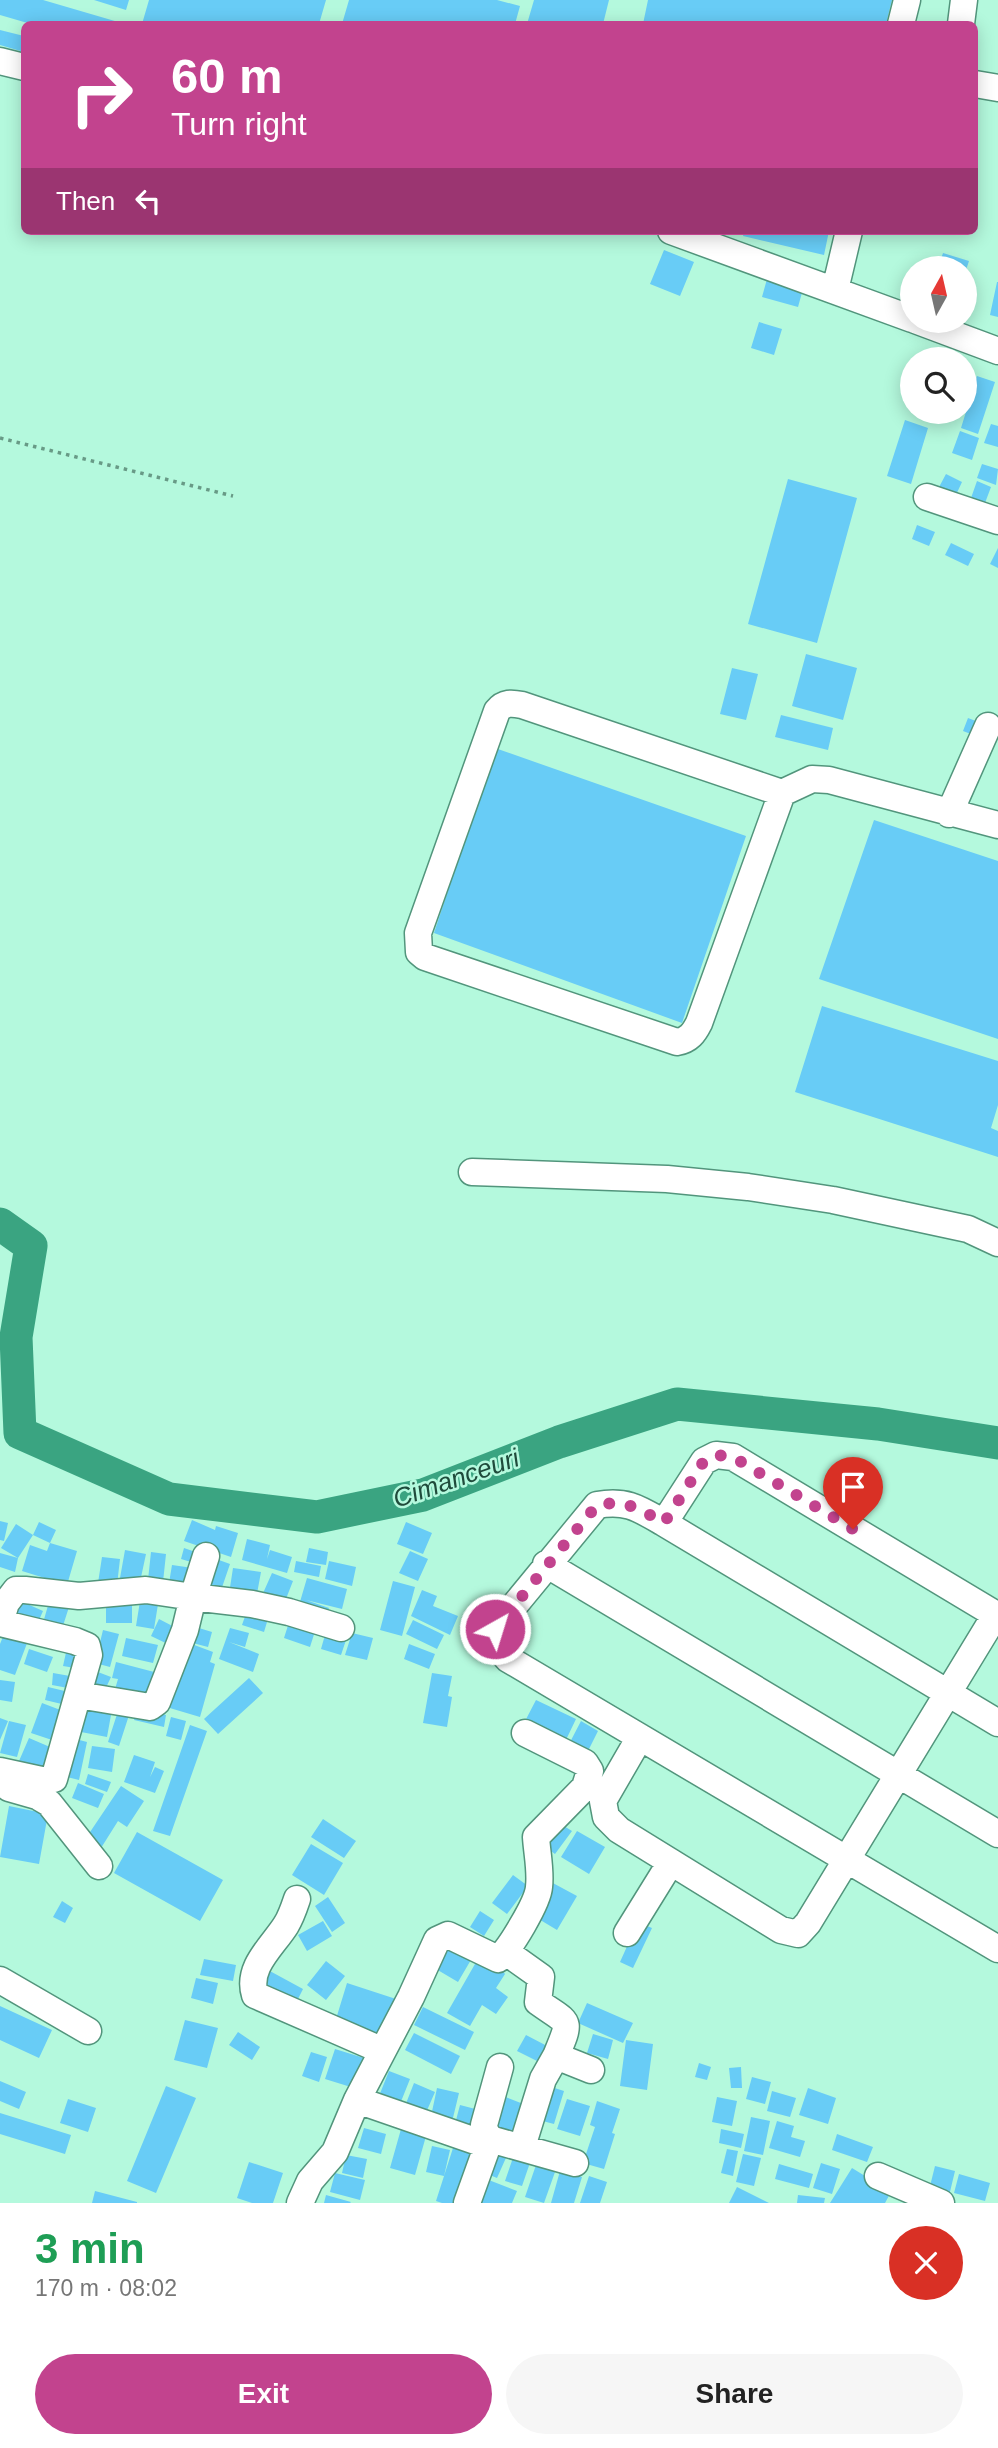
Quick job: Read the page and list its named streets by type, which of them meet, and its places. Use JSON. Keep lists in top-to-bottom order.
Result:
{
  "water": ["Cimanceuri"],
  "north": "top",
  "page": {
    "turn": ["60 m", "Turn right"],
    "then": "Then",
    "heading": ["3 min", "170 m · 08:02"],
    "buttons": ["Exit", "Share"]
  }
}
